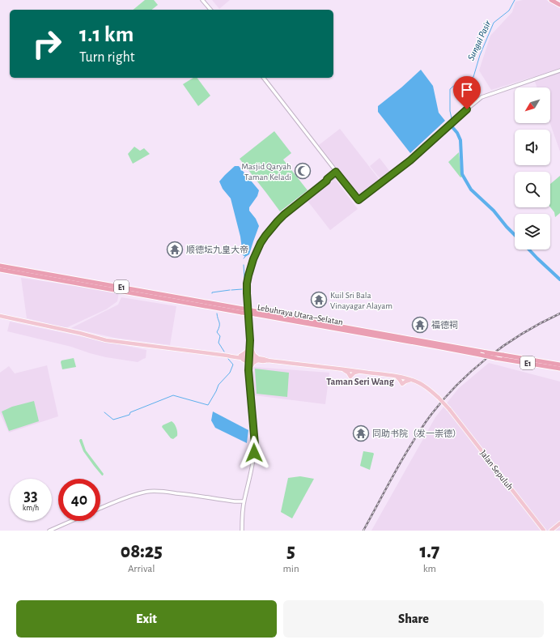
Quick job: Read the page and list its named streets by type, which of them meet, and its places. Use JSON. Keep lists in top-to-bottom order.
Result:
{
  "streets": {
    "highway": ["E1", "Lebuhraya Utara–Selatan"],
    "main road": ["Jalan Sepuluh"]
  },
  "districts": ["Taman Seri Wang"],
  "water": ["Sungai Pasir"],
  "places": {
    "mosque": ["Masjid Qaryah Taman Keladi"],
    "temple": [
      "顺德坛九皇大帝",
      "Kuil Sri Bala Vinayagar Alayam",
      "福德祠",
      "同助书院（发一崇德）"
    ]
  },
  "north": "bottom left",
  "page": {
    "turn": ["1.1 km", "Turn right"],
    "speed": "33 km/h",
    "limit": "40",
    "eta": [
      "08:25",
      "Arrival",
      "5",
      "min",
      "1.7",
      "km"
    ],
    "buttons": ["Exit", "Share"]
  }
}
